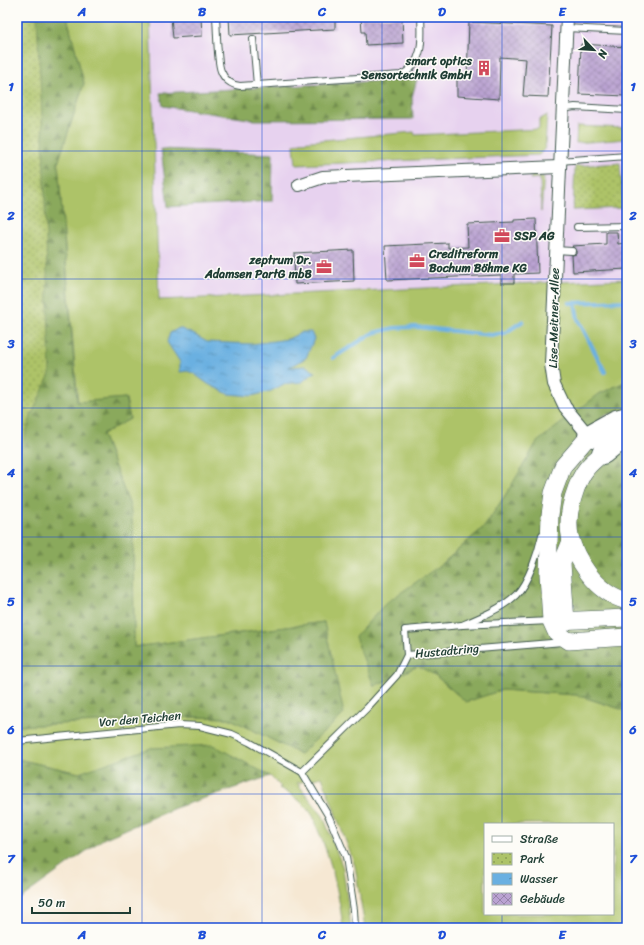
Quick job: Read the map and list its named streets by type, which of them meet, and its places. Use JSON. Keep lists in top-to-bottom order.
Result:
{
  "streets": {
    "street": ["Lise-Meitner-Allee", "Hustadtring"],
    "lane": ["Vor den Teichen"]
  },
  "crossings": [
    ["Lise-Meitner-Allee", "Hustadtring"]
  ],
  "places": {
    "building": ["smart optics Sensortechnik GmbH"],
    "office": ["SSP AG", "Creditreform Bochum Böhme KG", "zeptrum Dr. Adamsen PartG mbB"]
  },
  "legend": [
    "Straße",
    "Park",
    "Wasser",
    "Gebäude"
  ],
  "scale_bar": "50 m",
  "north": "bottom right",
  "grid": {
    "columns": [
      "A",
      "B",
      "C",
      "D",
      "E"
    ],
    "rows": [
      "1",
      "2",
      "3",
      "4",
      "5",
      "6",
      "7"
    ]
  }
}
